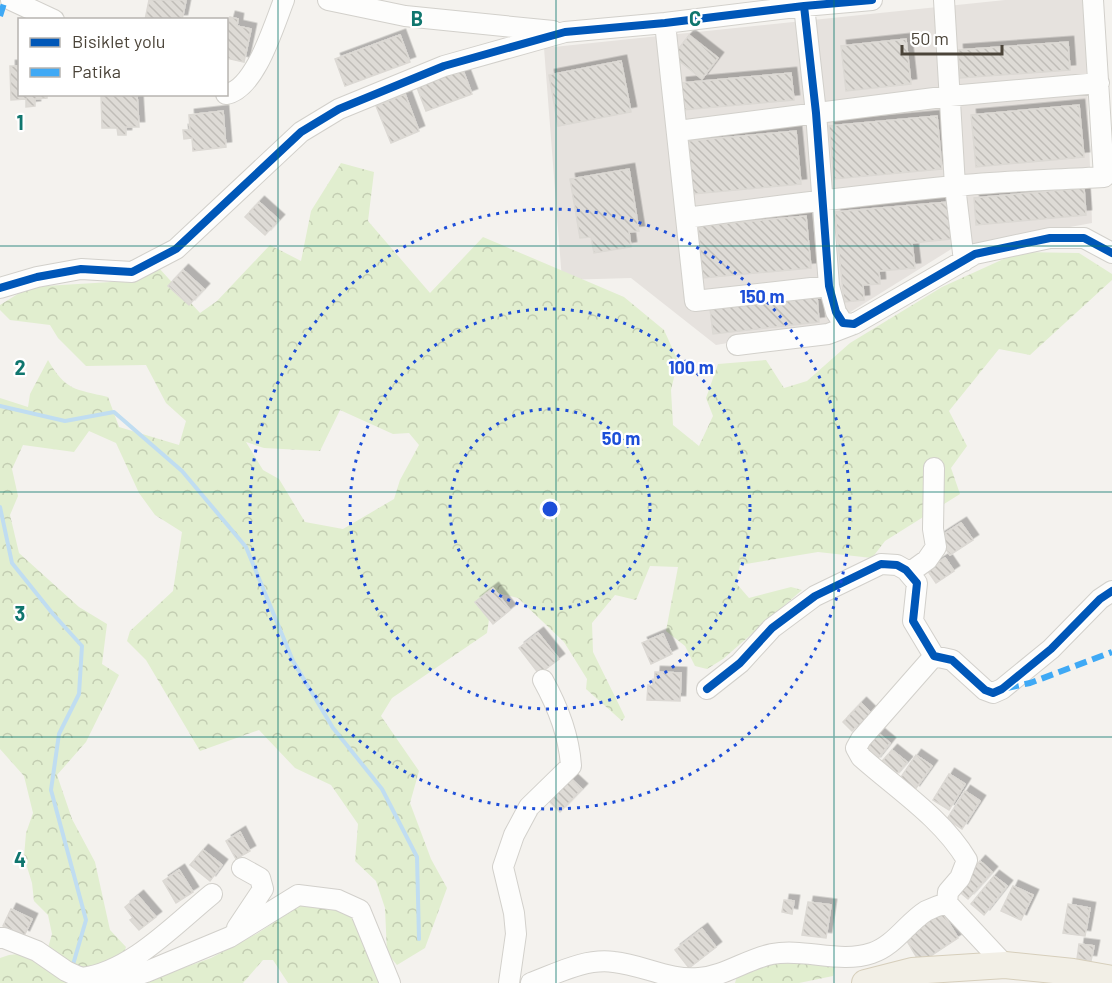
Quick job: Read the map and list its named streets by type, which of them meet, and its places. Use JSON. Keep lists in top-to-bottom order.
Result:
{
  "legend": ["Bisiklet yolu", "Patika"],
  "scale_bar": "50 m",
  "grid": {
    "columns": ["B", "C"],
    "rows": [
      "1",
      "2",
      "3",
      "4"
    ]
  },
  "rings": ["150 m", "100 m", "50 m"]
}
